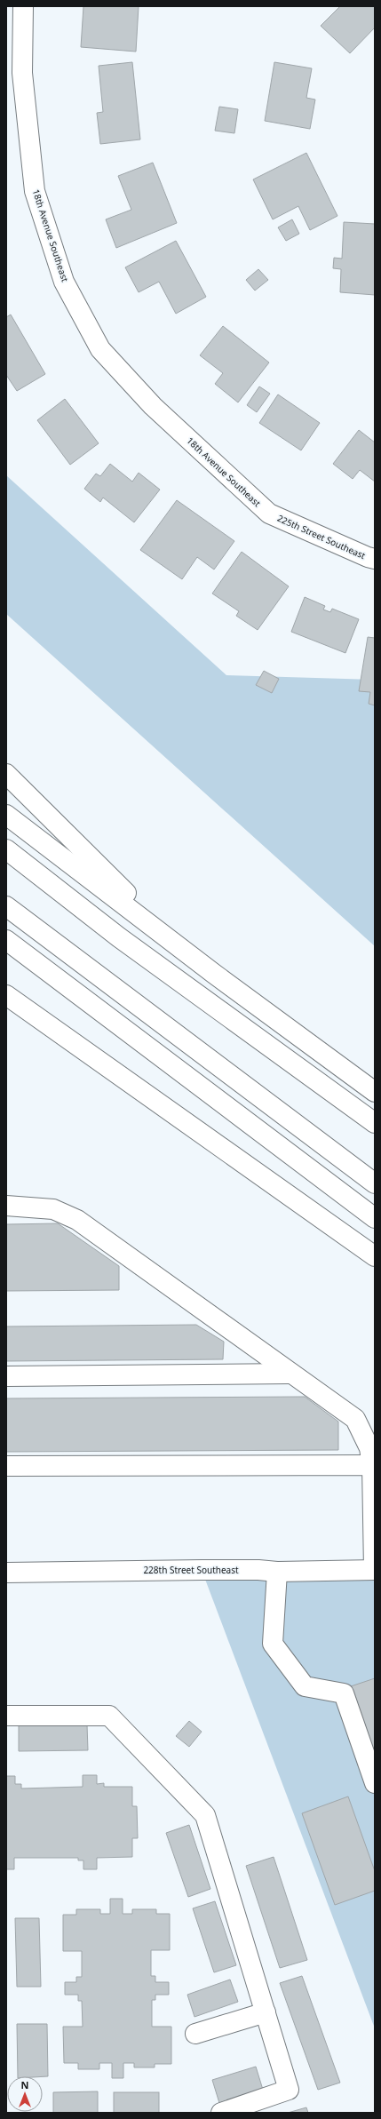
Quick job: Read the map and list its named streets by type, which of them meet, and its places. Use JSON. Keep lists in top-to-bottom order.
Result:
{
  "streets": {
    "main road": ["18th Avenue Southeast", "225th Street Southeast", "228th Street Southeast"]
  },
  "crossings": [
    ["18th Avenue Southeast", "225th Street Southeast"]
  ],
  "north": "top"
}
